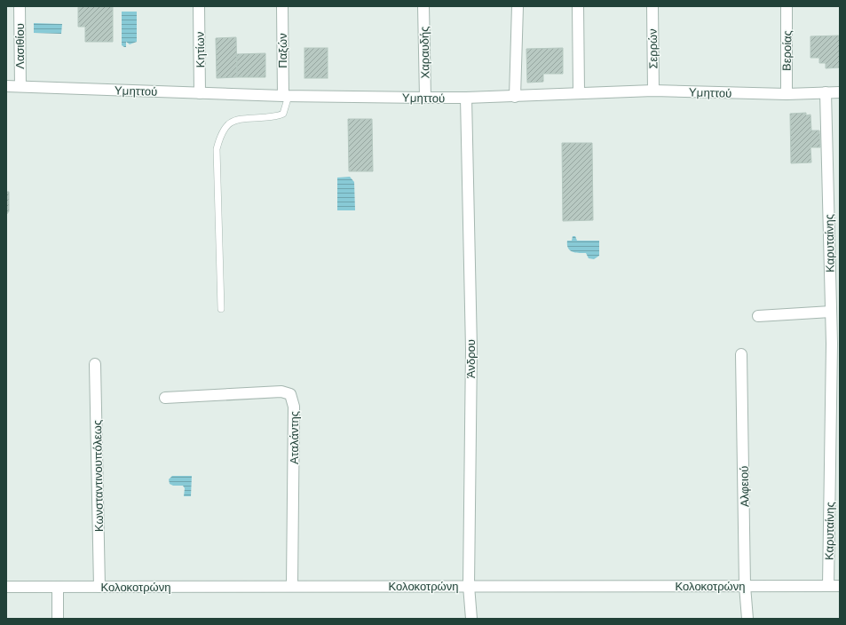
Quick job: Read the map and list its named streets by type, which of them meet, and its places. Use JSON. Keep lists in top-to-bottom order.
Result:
{
  "streets": {
    "street": [
      "Λασιθίου",
      "Σερρών",
      "Κητίων",
      "Παξών",
      "Βεροίας",
      "Χαραυδής",
      "Υμηττού",
      "Καρυταίνης",
      "Άνδρου",
      "Αταλάντης",
      "Κωνσταντινουπόλεως",
      "Αλφειού",
      "Κολοκοτρώνη"
    ]
  },
  "crossings": [
    ["Λασιθίου", "Υμηττού"],
    ["Σερρών", "Υμηττού"],
    ["Κητίων", "Υμηττού"],
    ["Παξών", "Υμηττού"],
    ["Βεροίας", "Υμηττού"],
    ["Χαραυδής", "Υμηττού"],
    ["Υμηττού", "Καρυταίνης"],
    ["Υμηττού", "Άνδρου"],
    ["Καρυταίνης", "Κολοκοτρώνη"],
    ["Άνδρου", "Κολοκοτρώνη"],
    ["Αταλάντης", "Κολοκοτρώνη"],
    ["Κωνσταντινουπόλεως", "Κολοκοτρώνη"],
    ["Αλφειού", "Κολοκοτρώνη"]
  ]
}
